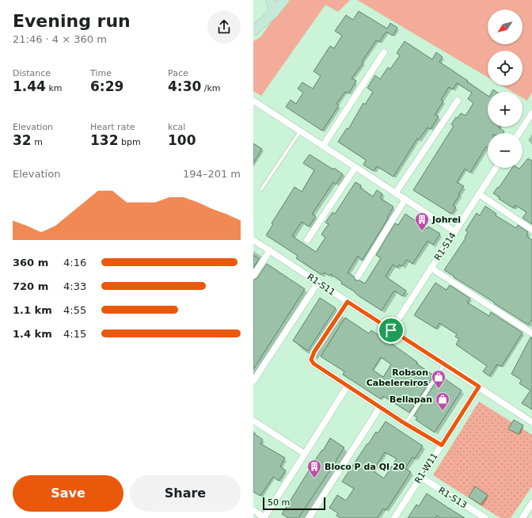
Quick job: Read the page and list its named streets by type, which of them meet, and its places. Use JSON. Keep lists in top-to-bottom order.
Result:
{
  "streets": {
    "street": [
      "R1-S14",
      "R1-S11",
      "R1-W11",
      "R1-S13"
    ]
  },
  "crossings": [
    ["R1-S14", "R1-S11"],
    ["R1-S11", "R1-W11"],
    ["R1-W11", "R1-S13"]
  ],
  "places": {
    "building": ["Johrei", "Bloco P da QI 20"],
    "shop": ["Robson Cabelereiros", "Bellapan"]
  },
  "scale_bar": "50 m",
  "north": "bottom left",
  "page": {
    "heading": ["Evening run", "21:46 · 4 × 360 m"],
    "map_buttons": ["+", "−"],
    "stats": [
      ["Distance", "1.44 km"],
      ["Time", "6:29"],
      ["Pace", "4:30 /km"],
      ["Elevation", "32 m"],
      ["Heart rate", "132 bpm"],
      ["kcal", "100"]
    ],
    "chart": ["Elevation", "194–201 m"],
    "list": [
      {
        "name": "360 m",
        "note": "4:16"
      },
      {
        "name": "720 m",
        "note": "4:33"
      },
      {
        "name": "1.1 km",
        "note": "4:55"
      },
      {
        "name": "1.4 km",
        "note": "4:15"
      }
    ],
    "buttons": ["Save", "Share"],
    "scale": "50 m"
  }
}
